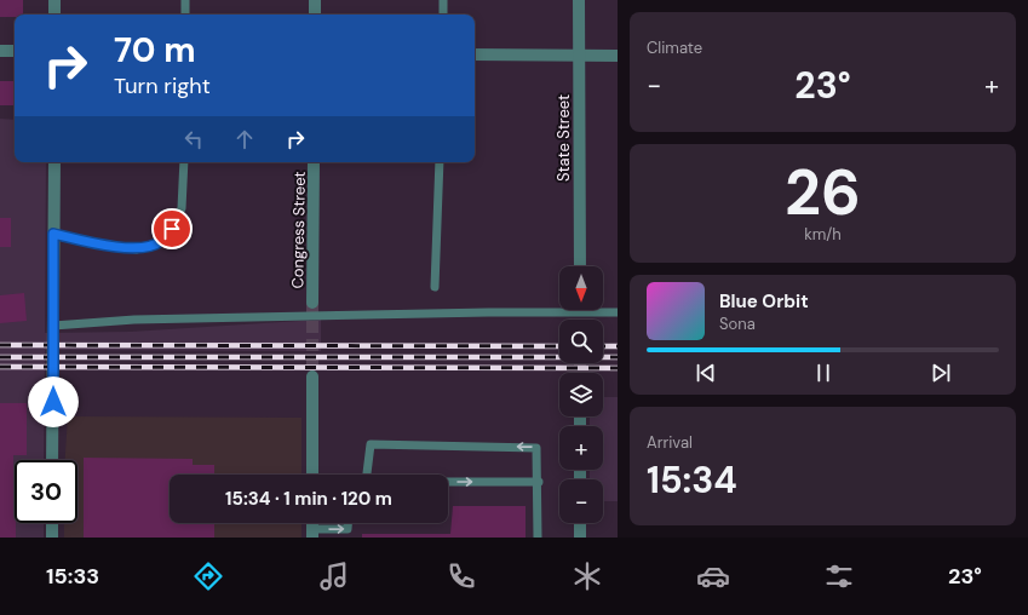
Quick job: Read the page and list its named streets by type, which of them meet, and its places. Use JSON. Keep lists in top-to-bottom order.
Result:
{
  "streets": {
    "street": ["State Street", "Congress Street"]
  },
  "north": "bottom",
  "page": {
    "tile": [
      "Climate",
      ["26", "km/h"],
      ["Arrival", "15:34"]
    ],
    "turn": ["70 m", "Turn right"],
    "heat": ["−", "23°", "+"],
    "map_buttons": ["+", "−"],
    "song": ["Blue Orbit", "Sona"],
    "limit": "30",
    "trip": "15:34 · 1 min · 120 m",
    "tabs": ["15:33", "23°"]
  }
}
